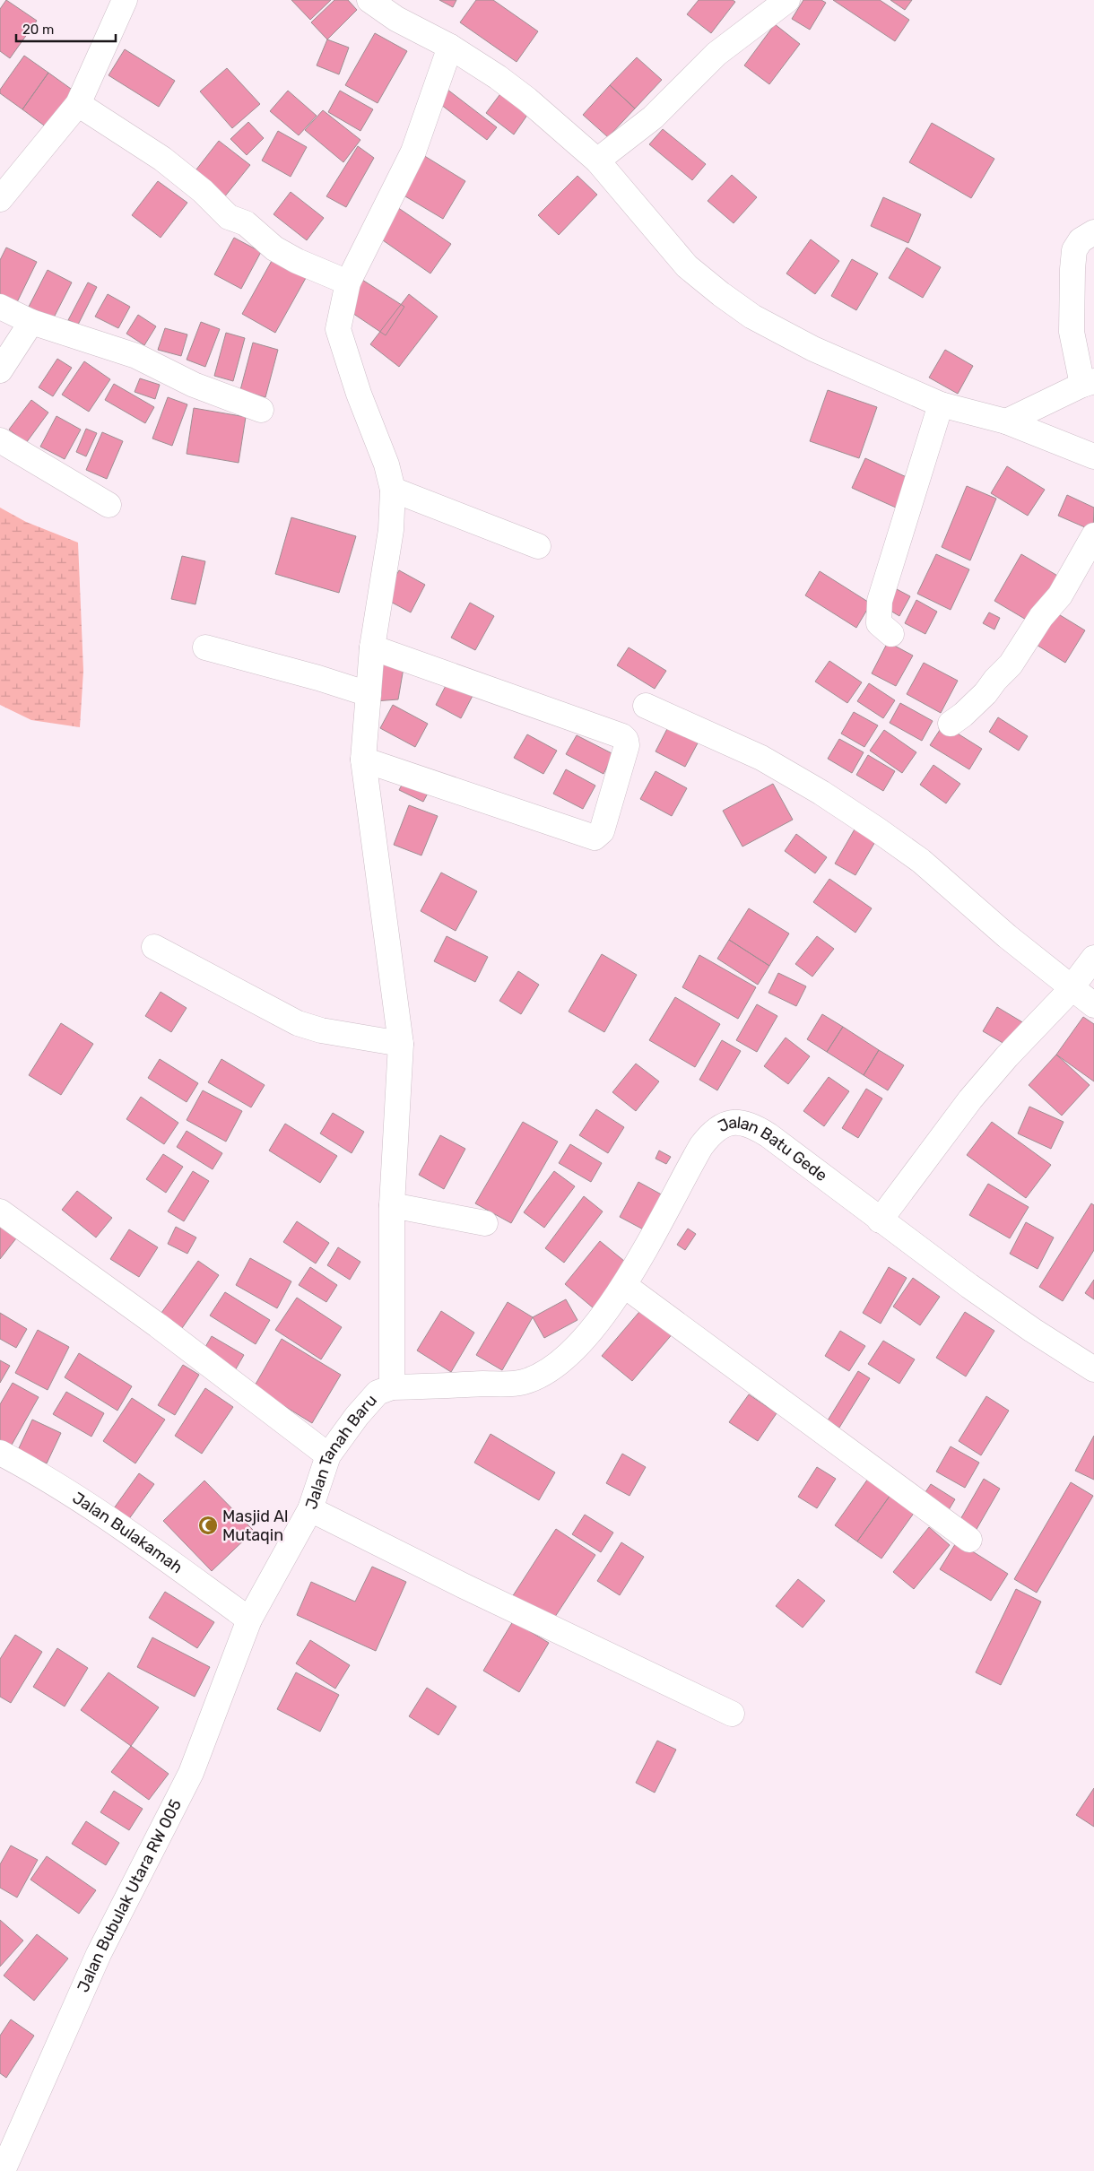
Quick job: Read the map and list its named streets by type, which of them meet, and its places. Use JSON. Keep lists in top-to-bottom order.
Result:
{
  "streets": {
    "street": [
      "Jalan Batu Gede",
      "Jalan Tanah Baru",
      "Jalan Bulakamah",
      "Jalan Bubulak Utara RW 005"
    ]
  },
  "crossings": [
    ["Jalan Batu Gede", "Jalan Tanah Baru"],
    ["Jalan Tanah Baru", "Jalan Bulakamah"],
    ["Jalan Tanah Baru", "Jalan Bubulak Utara RW 005"],
    ["Jalan Bulakamah", "Jalan Bubulak Utara RW 005"]
  ],
  "places": {
    "mosque": ["Masjid Al Mutaqin"]
  },
  "scale_bar": "20 m"
}
